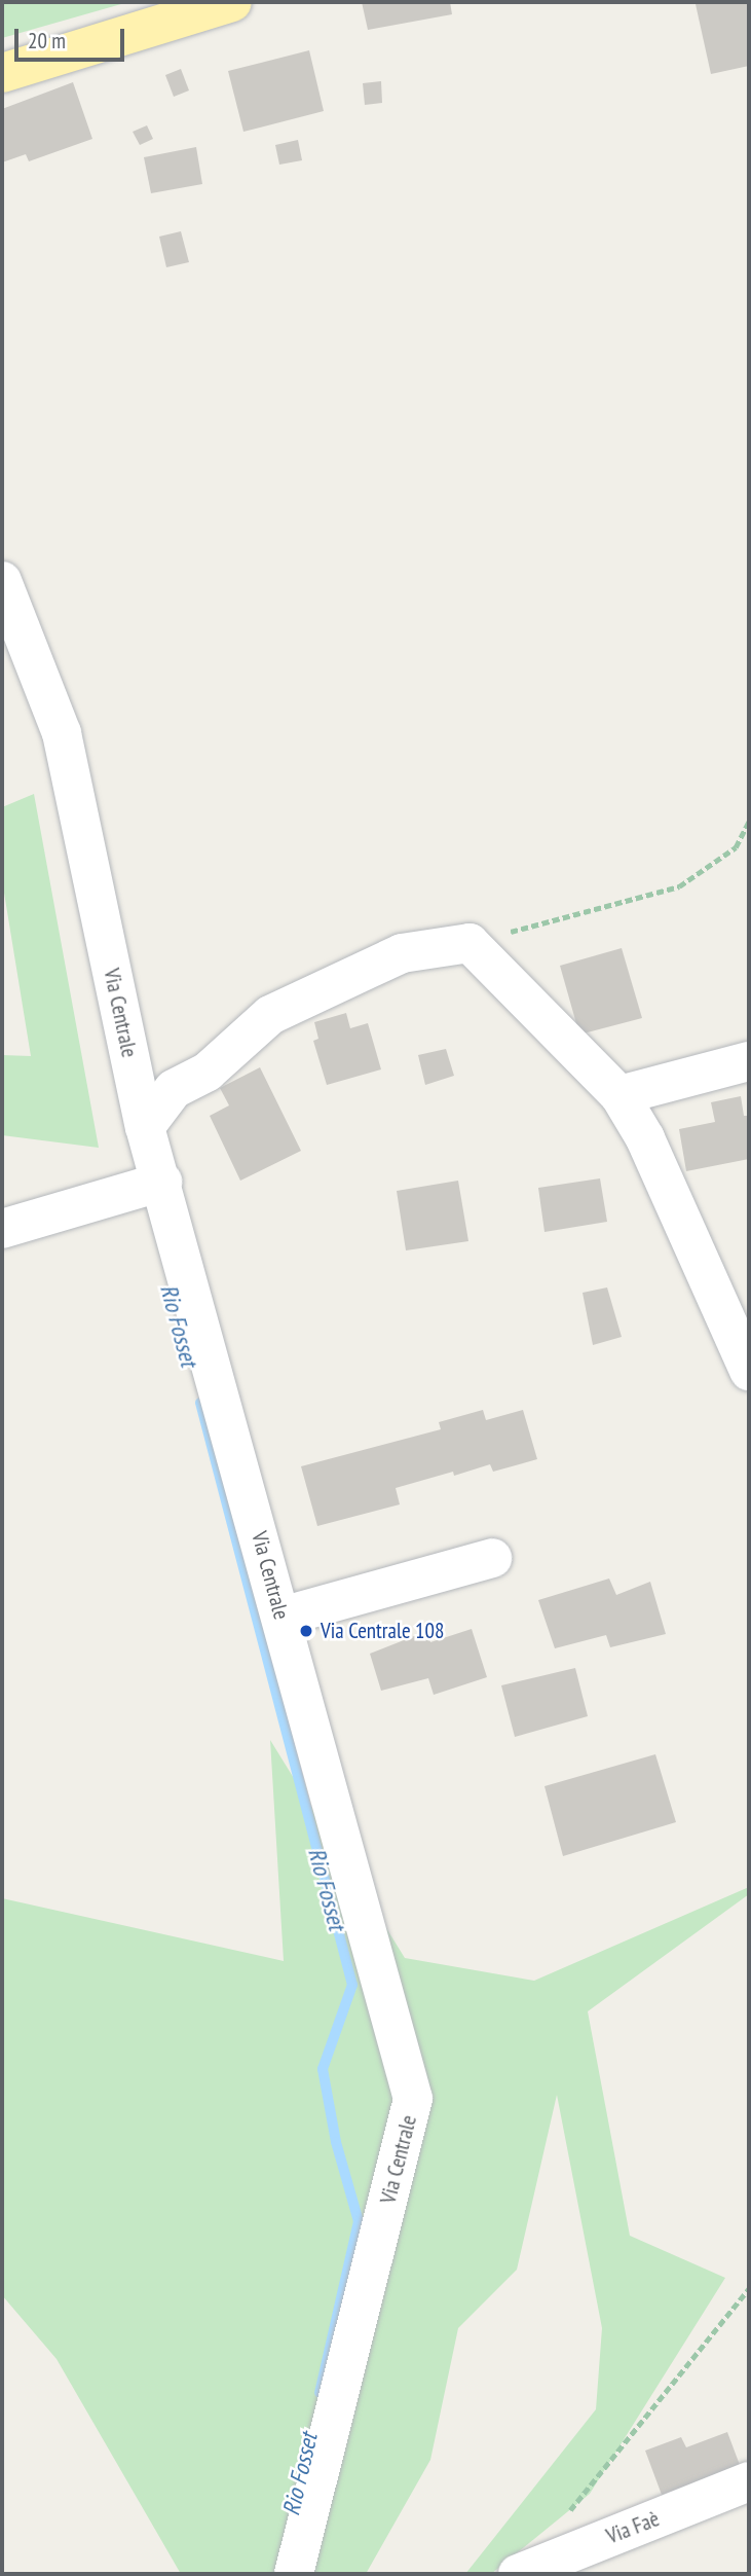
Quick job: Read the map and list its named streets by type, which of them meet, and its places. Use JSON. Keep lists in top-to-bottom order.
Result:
{
  "streets": {
    "street": ["Via Centrale", "Via Faè"]
  },
  "water": ["Rio Fosset"],
  "places": ["Via Centrale 108"],
  "scale_bar": "20 m"
}
